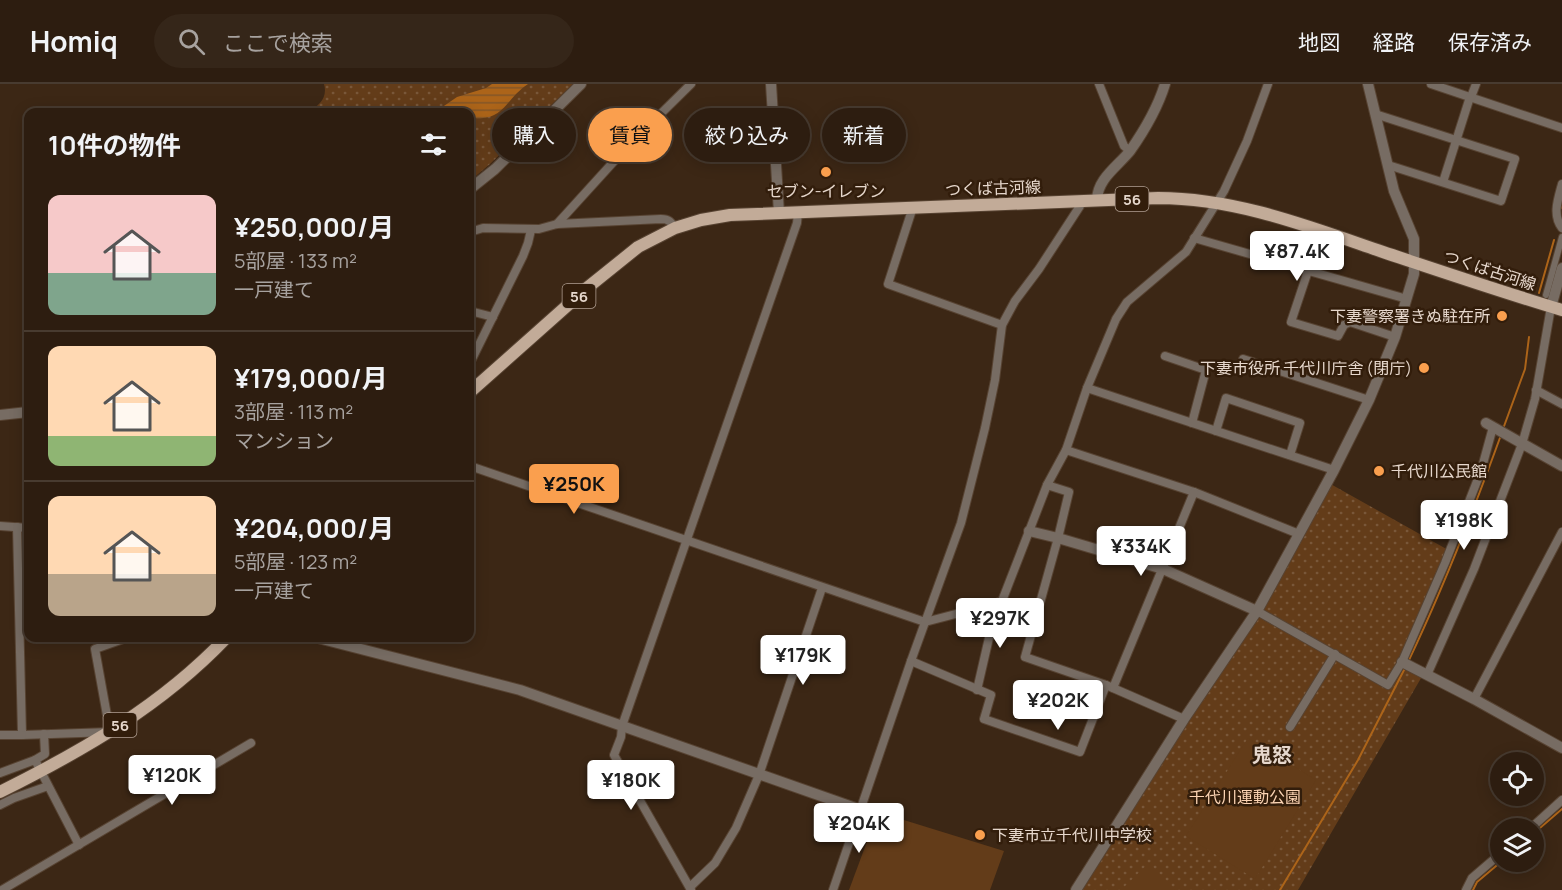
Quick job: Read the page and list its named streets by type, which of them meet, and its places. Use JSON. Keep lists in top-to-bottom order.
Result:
{
  "streets": {
    "main road": ["つくば古河線", "56"]
  },
  "districts": ["鬼怒"],
  "parks": ["千代川運動公園"],
  "places": [
    "セブン-イレブン",
    "下妻警察署きぬ駐在所",
    "下妻市役所 千代川庁舎 (閉庁)",
    "千代川公民館",
    "下妻市立千代川中学校"
  ],
  "page": {
    "header": "Homiq",
    "search": "ここで検索",
    "nav": ["地図", "経路", "保存済み"],
    "chip": [
      "購入",
      "賃貸",
      "絞り込み",
      "新着"
    ],
    "heading": "10件の物件",
    "list": [
      {
        "name": "¥250,000/月",
        "note": "5部屋 · 133 m² · 一戸建て"
      },
      {
        "name": "¥179,000/月",
        "note": "3部屋 · 113 m² · マンション"
      },
      {
        "name": "¥204,000/月",
        "note": "5部屋 · 123 m² · 一戸建て"
      }
    ],
    "price": [
      "¥87.4K",
      "¥250K",
      "¥198K",
      "¥334K",
      "¥297K",
      "¥179K",
      "¥202K",
      "¥120K",
      "¥180K",
      "¥204K"
    ]
  }
}
